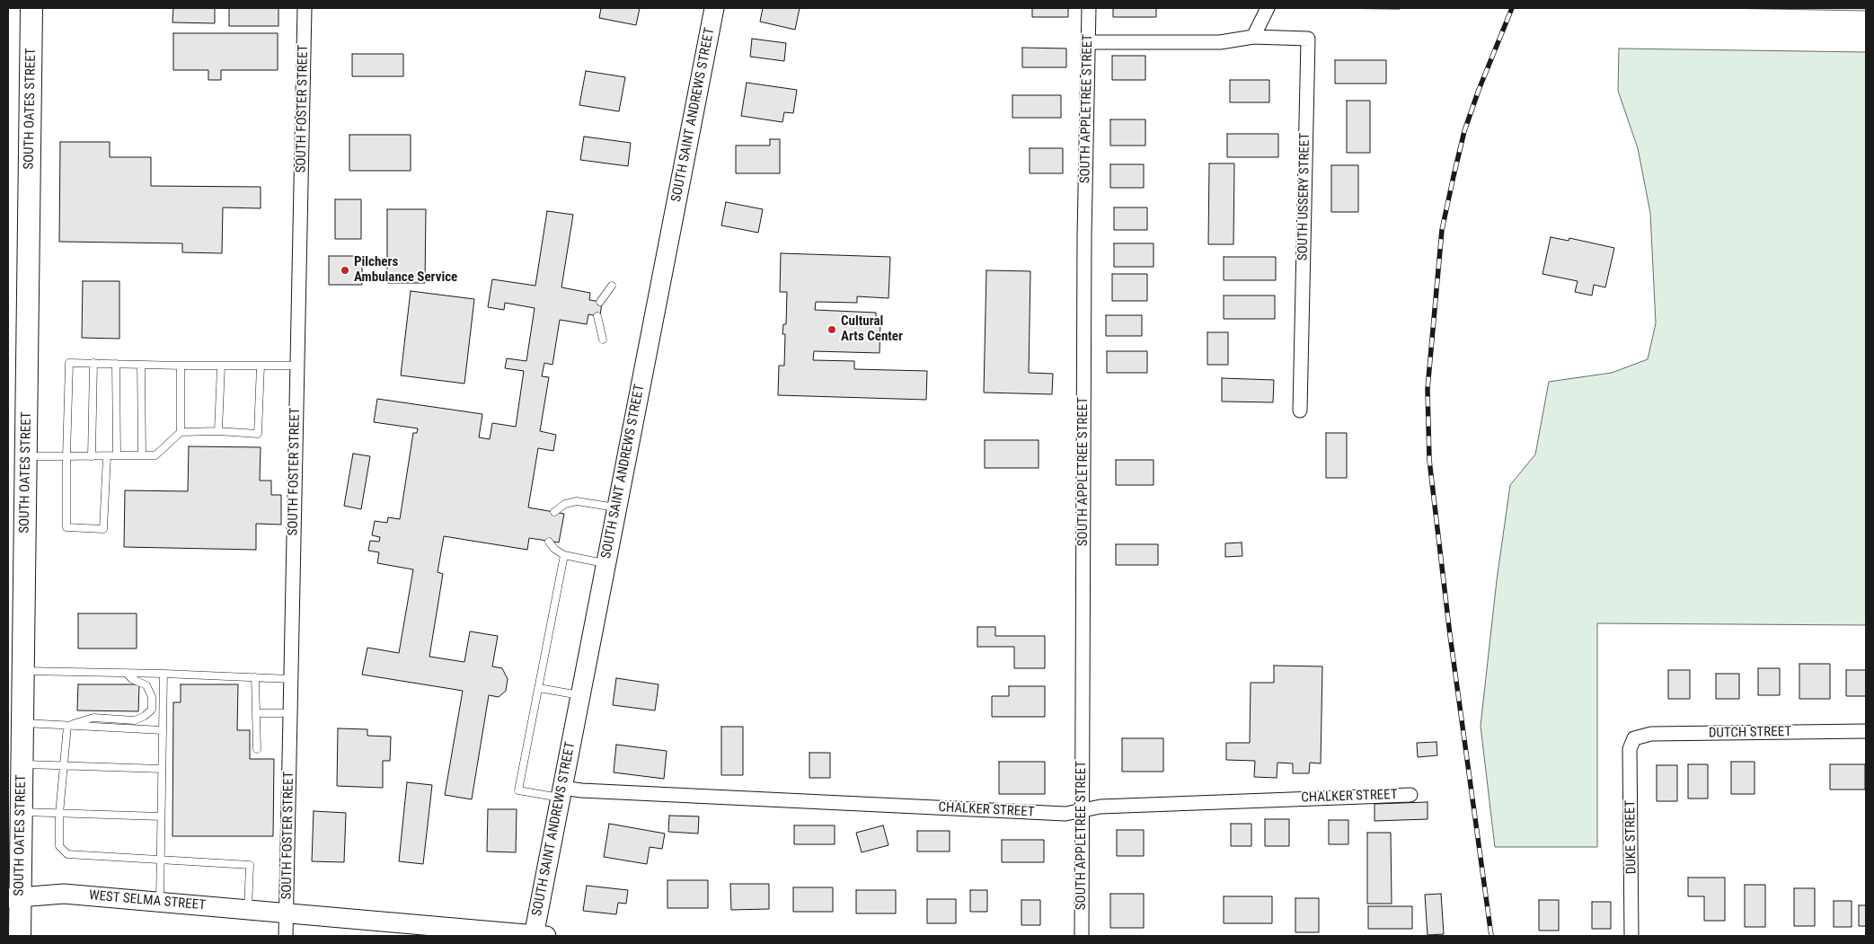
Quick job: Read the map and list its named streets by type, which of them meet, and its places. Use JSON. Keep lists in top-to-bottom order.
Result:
{
  "streets": {
    "main road": ["SOUTH OATES STREET"],
    "street": [
      "SOUTH FOSTER STREET",
      "SOUTH APPLETREE STREET",
      "SOUTH SAINT ANDREWS STREET",
      "SOUTH USSERY STREET",
      "DUTCH STREET",
      "CHALKER STREET",
      "DUKE STREET",
      "WEST SELMA STREET"
    ]
  },
  "crossings": [
    ["SOUTH OATES STREET", "WEST SELMA STREET"],
    ["SOUTH FOSTER STREET", "WEST SELMA STREET"],
    ["SOUTH APPLETREE STREET", "SOUTH USSERY STREET"],
    ["SOUTH APPLETREE STREET", "CHALKER STREET"],
    ["SOUTH SAINT ANDREWS STREET", "CHALKER STREET"],
    ["SOUTH SAINT ANDREWS STREET", "WEST SELMA STREET"],
    ["DUTCH STREET", "DUKE STREET"]
  ],
  "places": ["Pilchers Ambulance Service", "Cultural Arts Center"]
}
